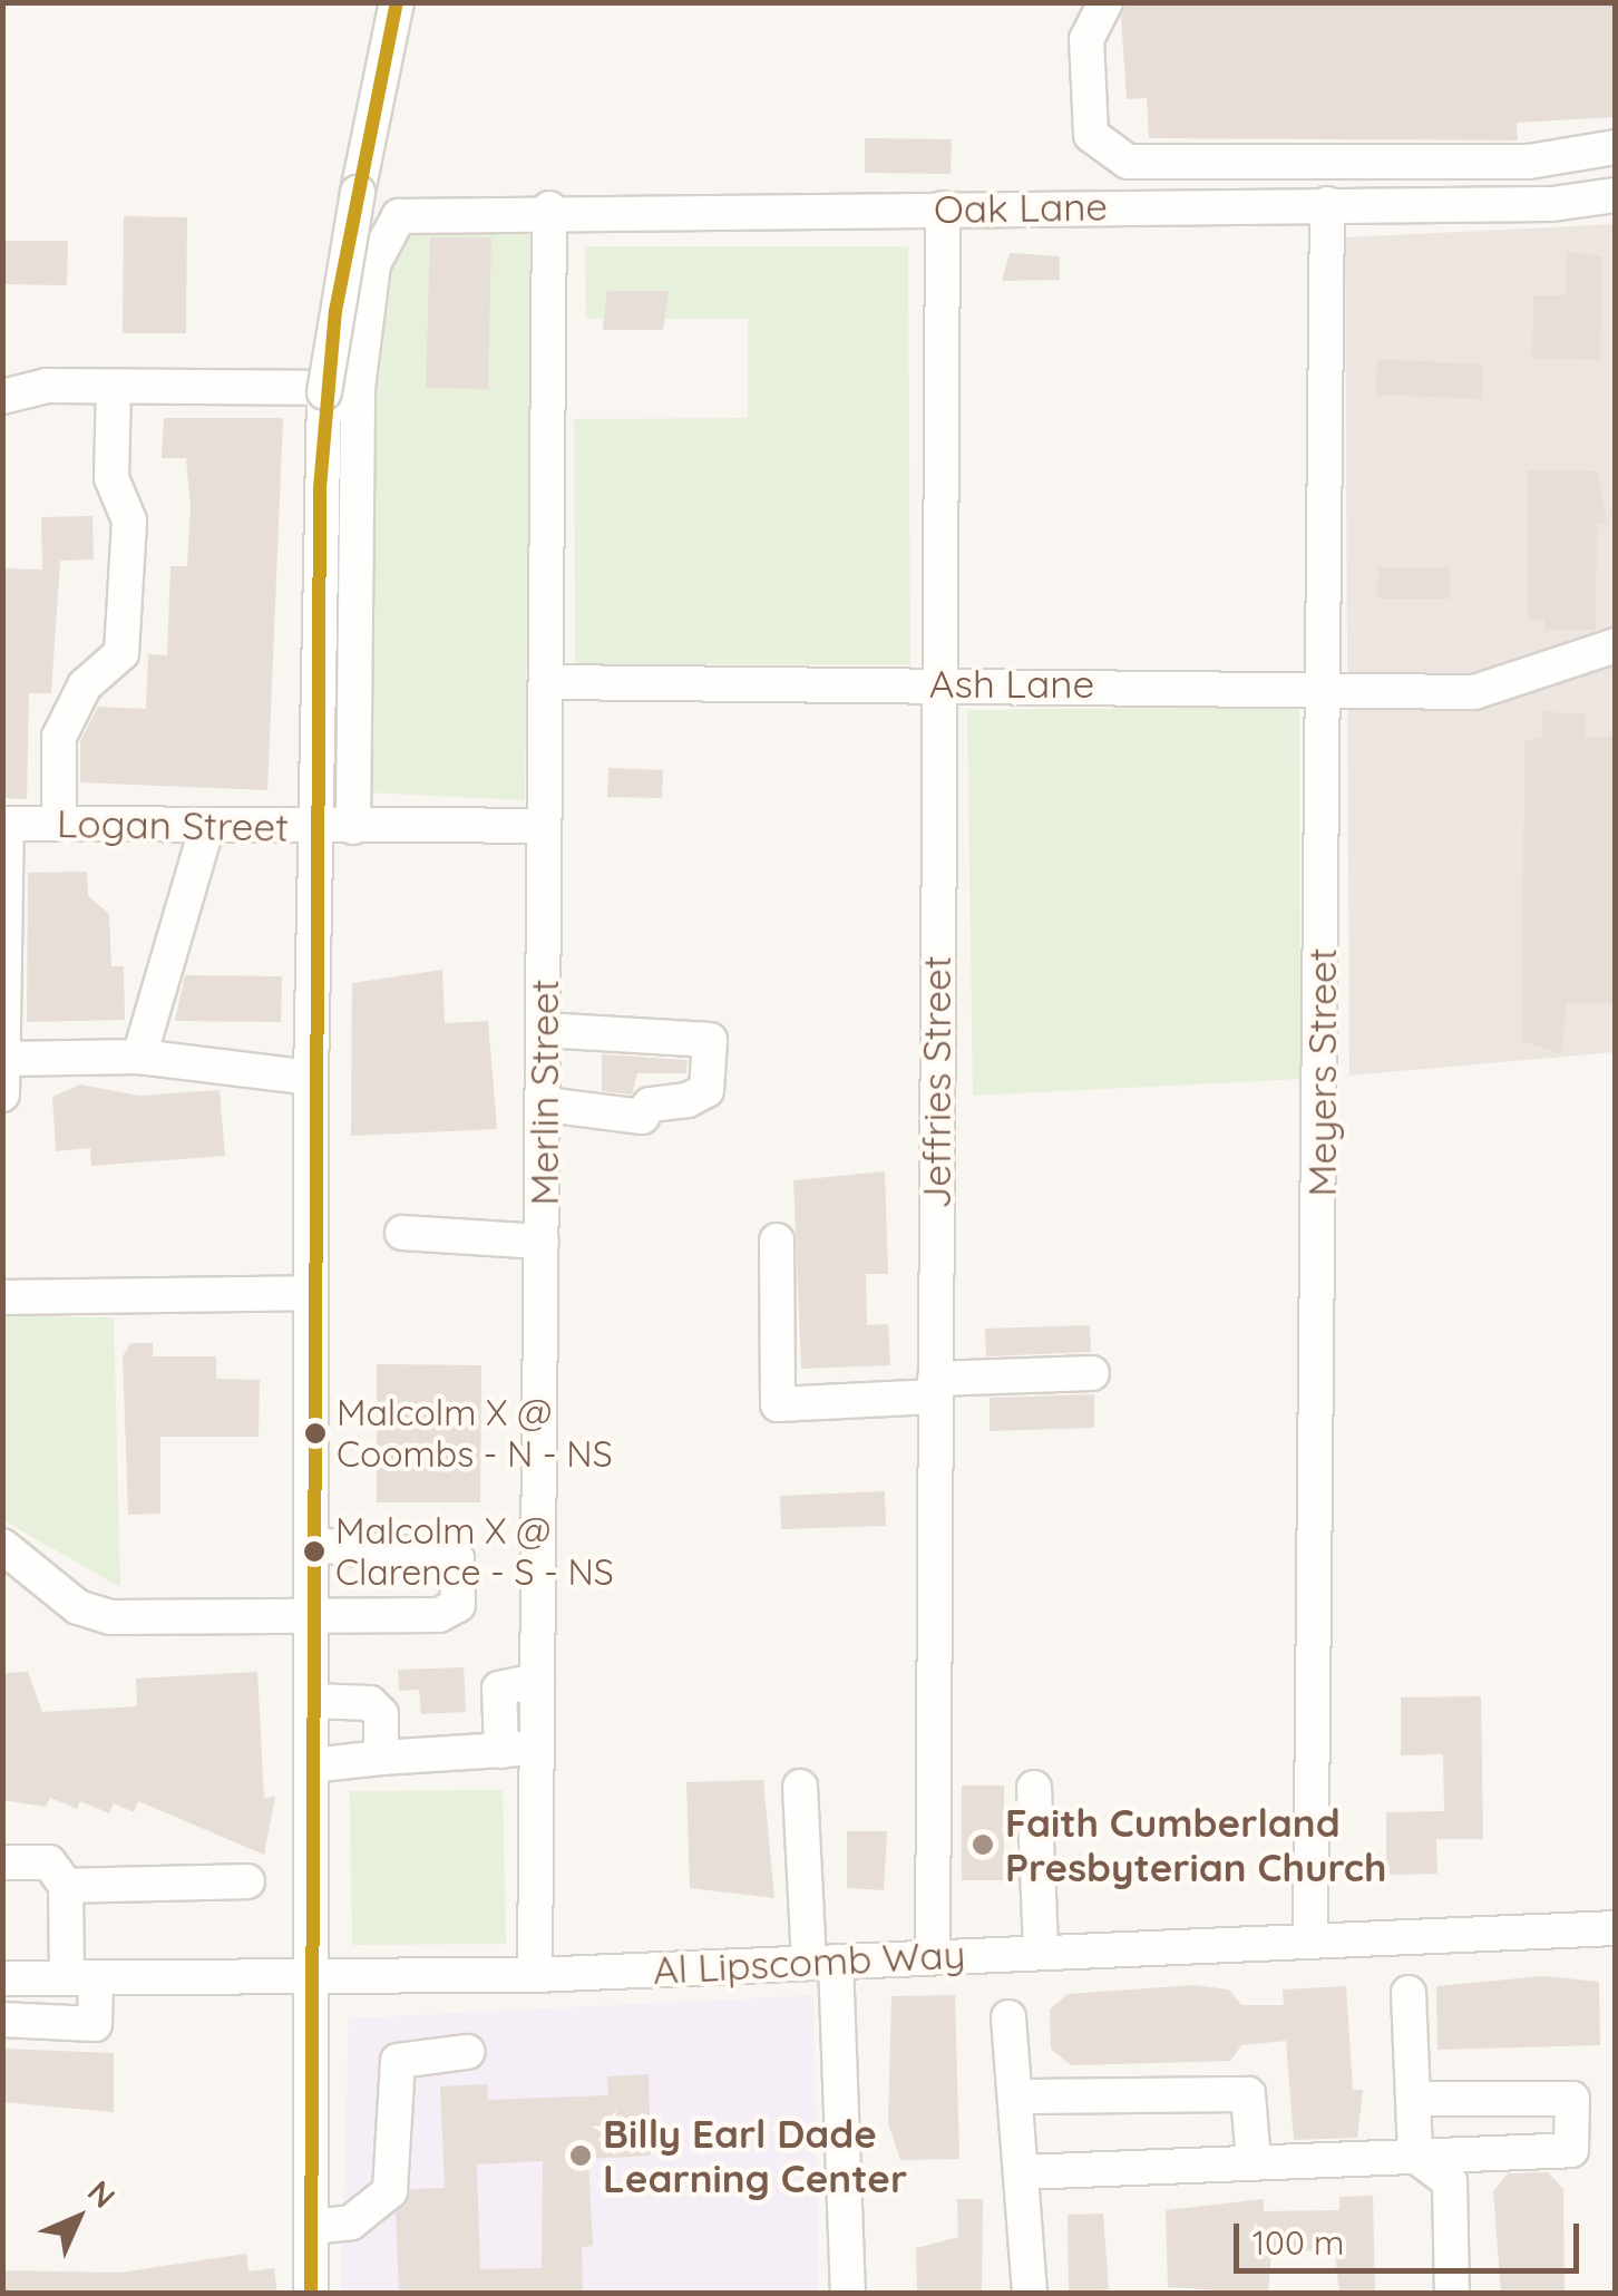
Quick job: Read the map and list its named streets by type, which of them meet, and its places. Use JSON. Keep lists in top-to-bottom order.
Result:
{
  "streets": {
    "street": [
      "Oak Lane",
      "Ash Lane",
      "Logan Street",
      "Meyers Street",
      "Jeffries Street",
      "Merlin Street",
      "Al Lipscomb Way"
    ]
  },
  "crossings": [
    ["Oak Lane", "Meyers Street"],
    ["Oak Lane", "Jeffries Street"],
    ["Oak Lane", "Merlin Street"],
    ["Ash Lane", "Meyers Street"],
    ["Ash Lane", "Jeffries Street"],
    ["Ash Lane", "Merlin Street"],
    ["Logan Street", "Merlin Street"],
    ["Meyers Street", "Al Lipscomb Way"],
    ["Jeffries Street", "Al Lipscomb Way"],
    ["Merlin Street", "Al Lipscomb Way"]
  ],
  "places": [
    "Malcolm X @ Coombs - N - NS",
    "Malcolm X @ Clarence - S - NS",
    "Faith Cumberland Presbyterian Church",
    "Billy Earl Dade Learning Center"
  ],
  "scale_bar": "100 m",
  "north": "top right"
}
